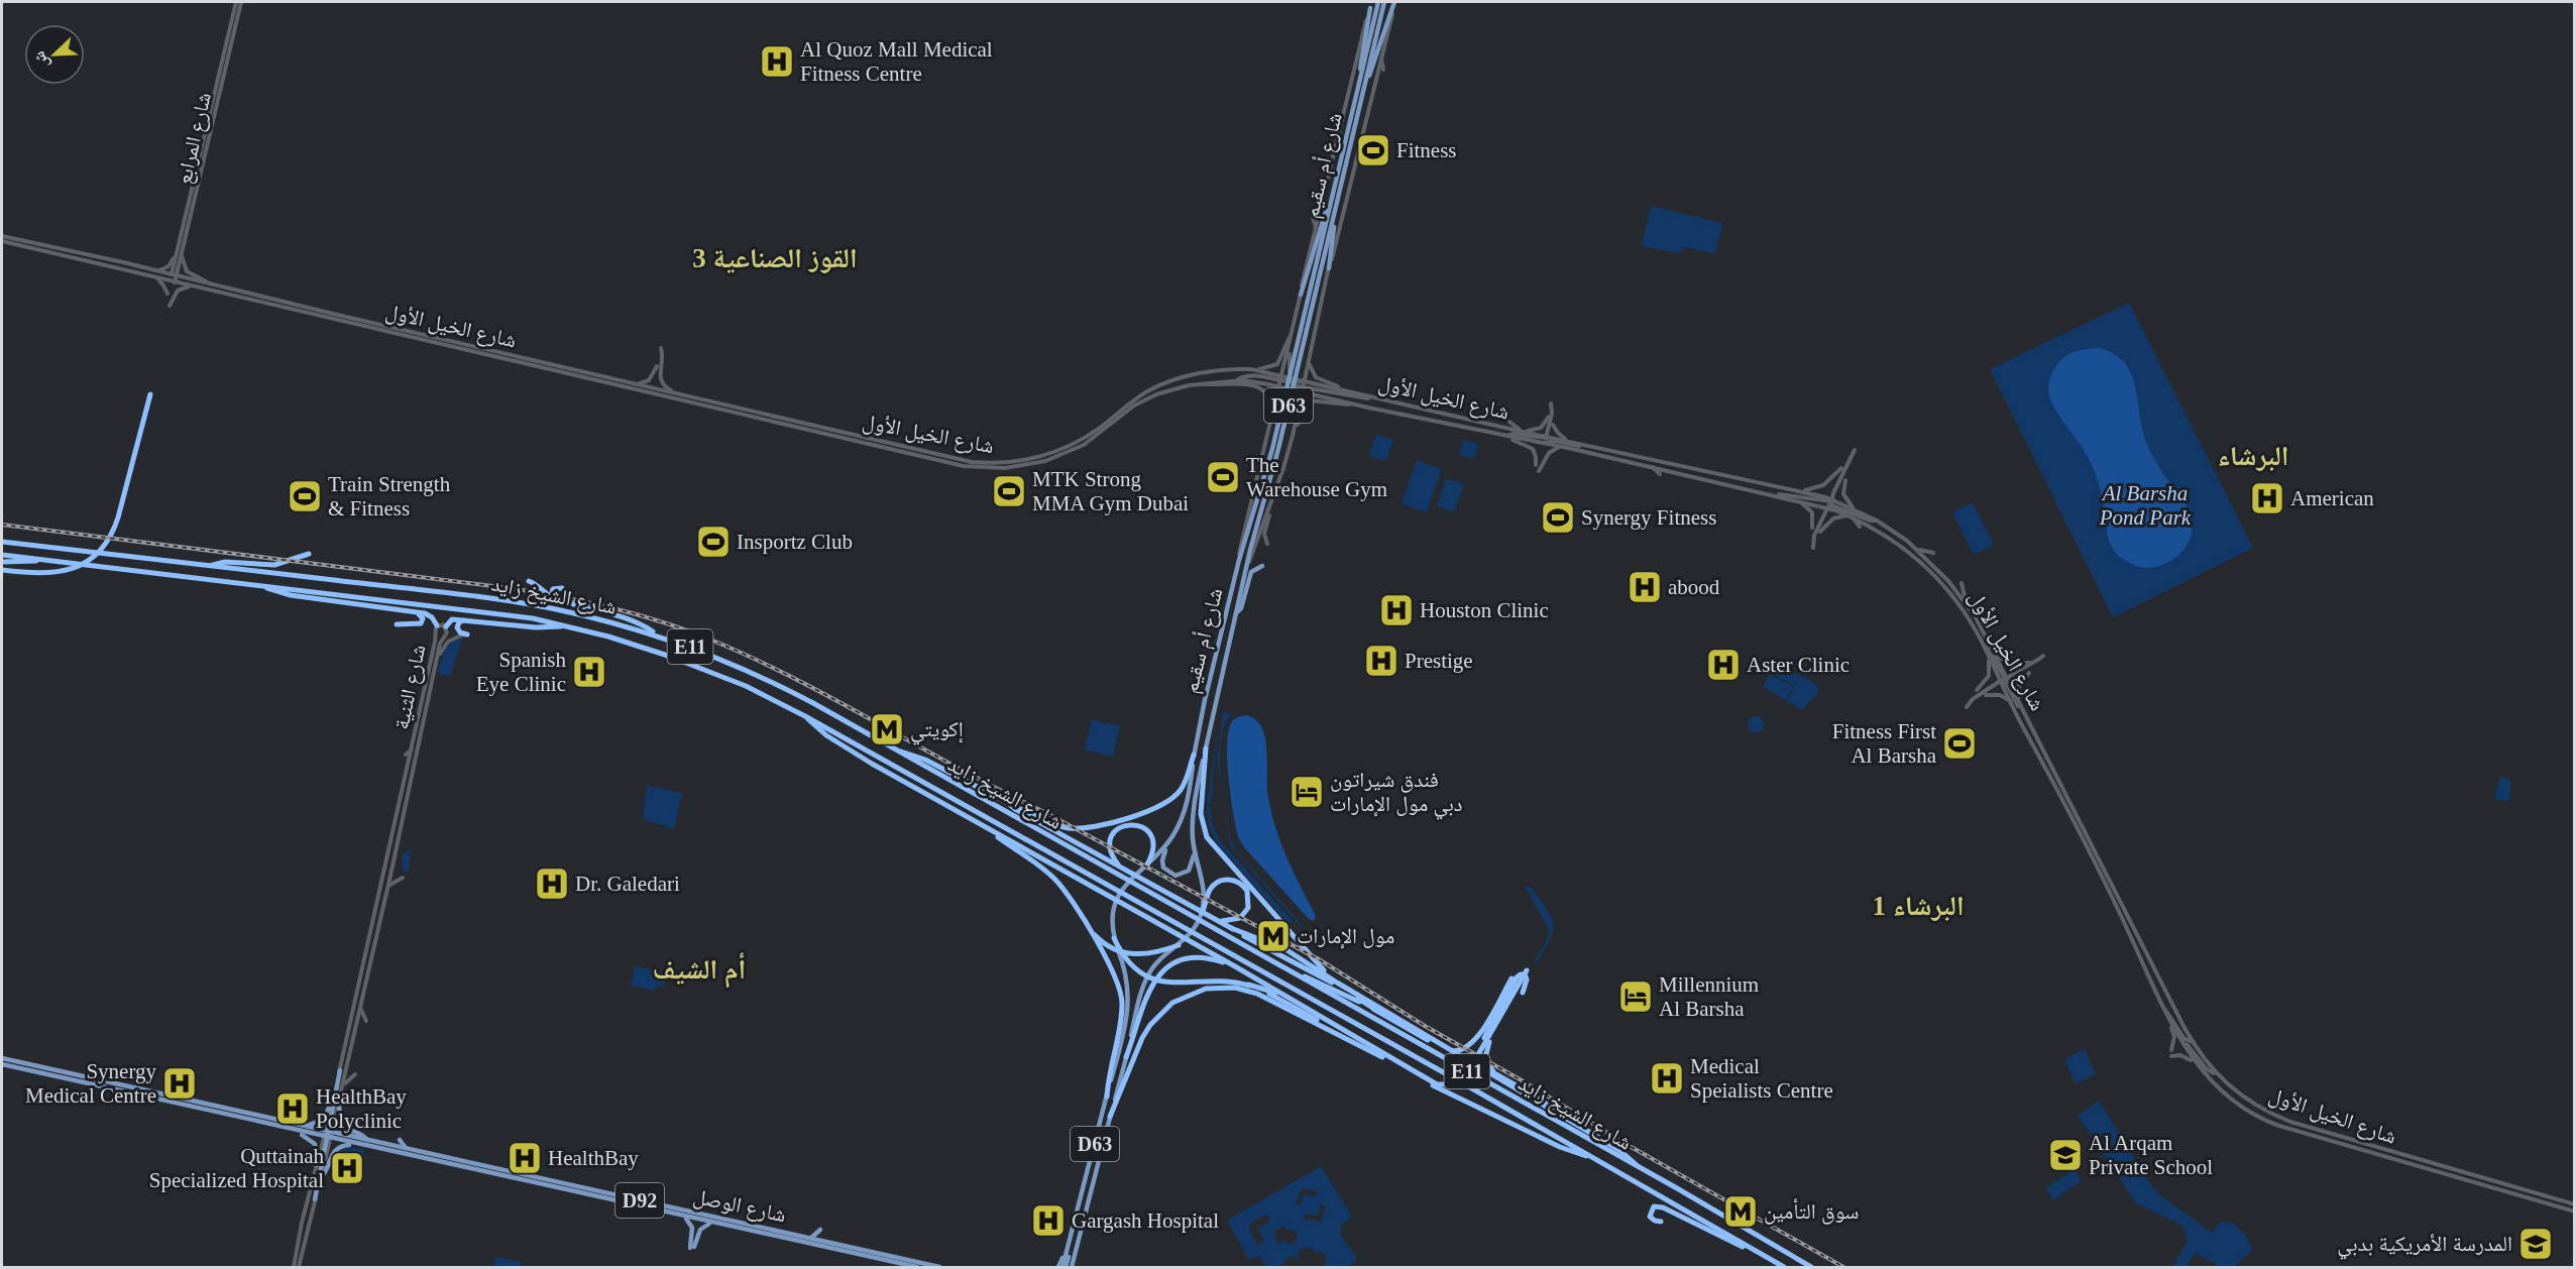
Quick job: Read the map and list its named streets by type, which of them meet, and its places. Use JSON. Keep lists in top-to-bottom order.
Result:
{
  "streets": {
    "highway": ["شارع الشيخ زايد", "E11"],
    "main road": [
      "شارع المرابع",
      "شارع أم سقيم",
      "شارع الخيل الأول",
      "D63",
      "شارع الثنية",
      "D92",
      "شارع الوصل"
    ]
  },
  "crossings": [
    ["شارع المرابع", "شارع الخيل الأول"],
    ["شارع أم سقيم", "D63"],
    ["شارع الثنية", "شارع الوصل"]
  ],
  "districts": [
    "القوز الصناعية 3",
    "البرشاء",
    "البرشاء 1",
    "أم الشيف"
  ],
  "parks": ["Al Barsha Pond Park"],
  "places": {
    "hospital": [
      "Al Quoz Mall Medical Fitness Centre",
      "American",
      "abood",
      "Houston Clinic",
      "Prestige",
      "Aster Clinic",
      "Spanish Eye Clinic",
      "Dr. Galedari",
      "Medical Speialists Centre",
      "Synergy Medical Centre",
      "HealthBay Polyclinic",
      "HealthBay",
      "Quttainah Specialized Hospital",
      "Gargash Hospital"
    ],
    "sports": [
      "Fitness",
      "The Warehouse Gym",
      "MTK Strong MMA Gym Dubai",
      "Train Strength & Fitness",
      "Synergy Fitness",
      "Insportz Club",
      "Fitness First Al Barsha"
    ],
    "metro station": ["إكويتي", "مول الإمارات", "سوق التأمين"],
    "hotel": ["فندق شيراتون دبي مول الإمارات", "Millennium Al Barsha"],
    "school or university": ["Al Arqam Private School", "المدرسة الأمريكية بدبي"]
  },
  "north": "bottom left"
}
